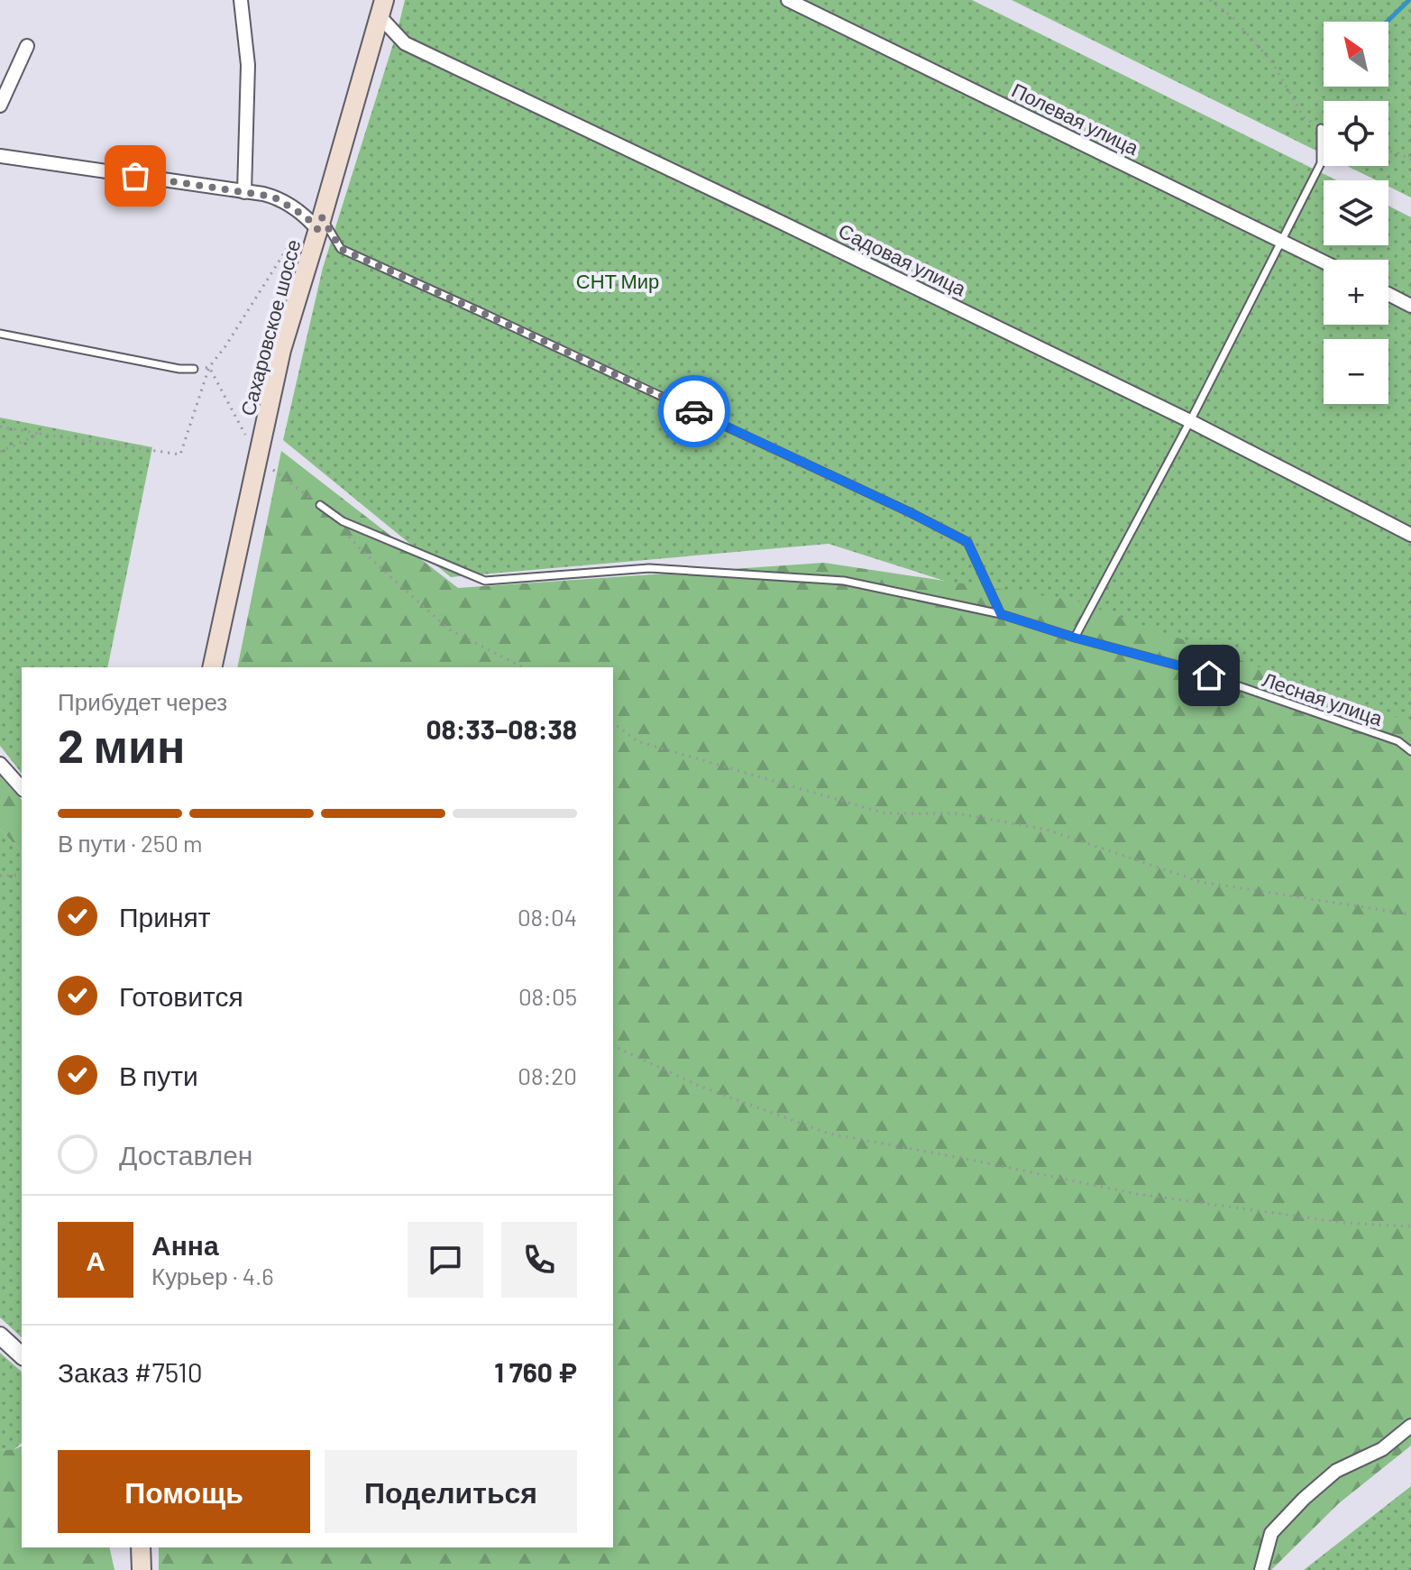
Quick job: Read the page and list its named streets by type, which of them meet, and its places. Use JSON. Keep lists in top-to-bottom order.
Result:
{
  "streets": {
    "main road": ["Сахаровское шоссе"],
    "street": ["Полевая улица", "Садовая улица"],
    "lane": ["Лесная улица"]
  },
  "crossings": [
    ["Садовая улица", "Сахаровское шоссе"]
  ],
  "parks": ["СНТ Мир"],
  "north": "top left",
  "page": {
    "map_buttons": ["+", "−"],
    "heading": ["2 мин", "Прибудет через", "08:33–08:38"],
    "panel": [
      "Анна",
      "Курьер · 4.6",
      "Заказ #7510",
      "1 760 ₽"
    ],
    "bar": "В пути · 250 m",
    "list": [
      ["Принят", "08:04"],
      ["Готовится", "08:05"],
      ["В пути", "08:20"],
      "Доставлен"
    ],
    "round": "А",
    "buttons": ["Помощь", "Поделиться"]
  }
}
